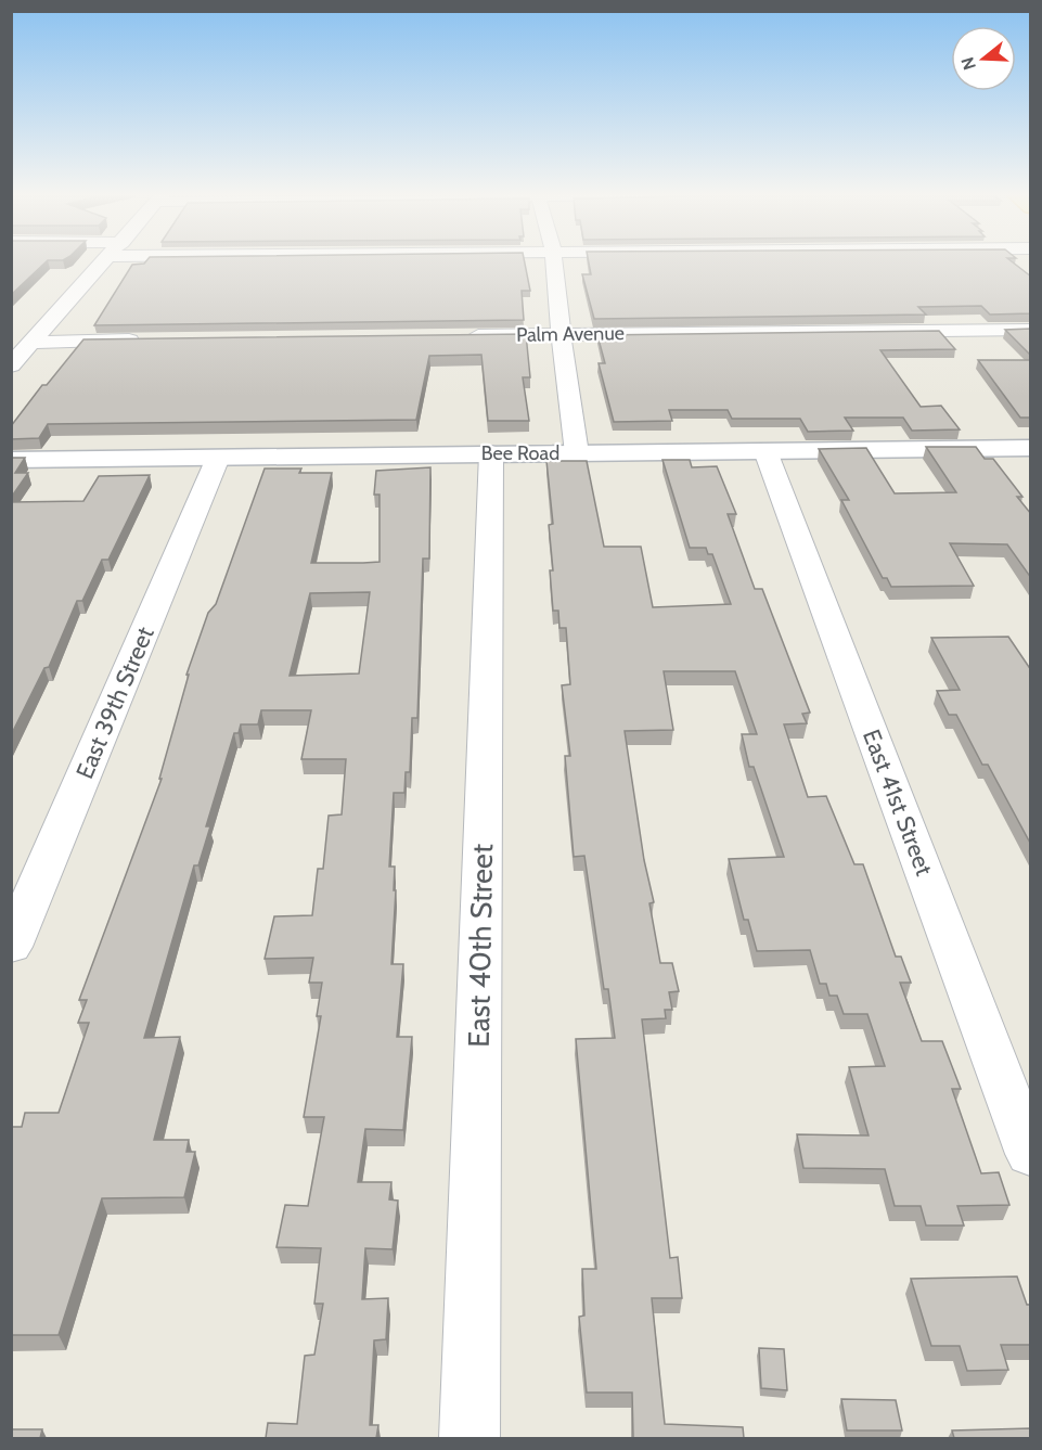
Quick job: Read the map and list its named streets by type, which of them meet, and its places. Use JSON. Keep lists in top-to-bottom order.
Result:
{
  "streets": {
    "main road": ["Bee Road"],
    "street": [
      "Palm Avenue",
      "East 39th Street",
      "East 41st Street",
      "East 40th Street"
    ]
  },
  "crossings": [
    ["Bee Road", "East 39th Street"],
    ["Bee Road", "East 41st Street"],
    ["Bee Road", "East 40th Street"]
  ],
  "north": "left"
}
